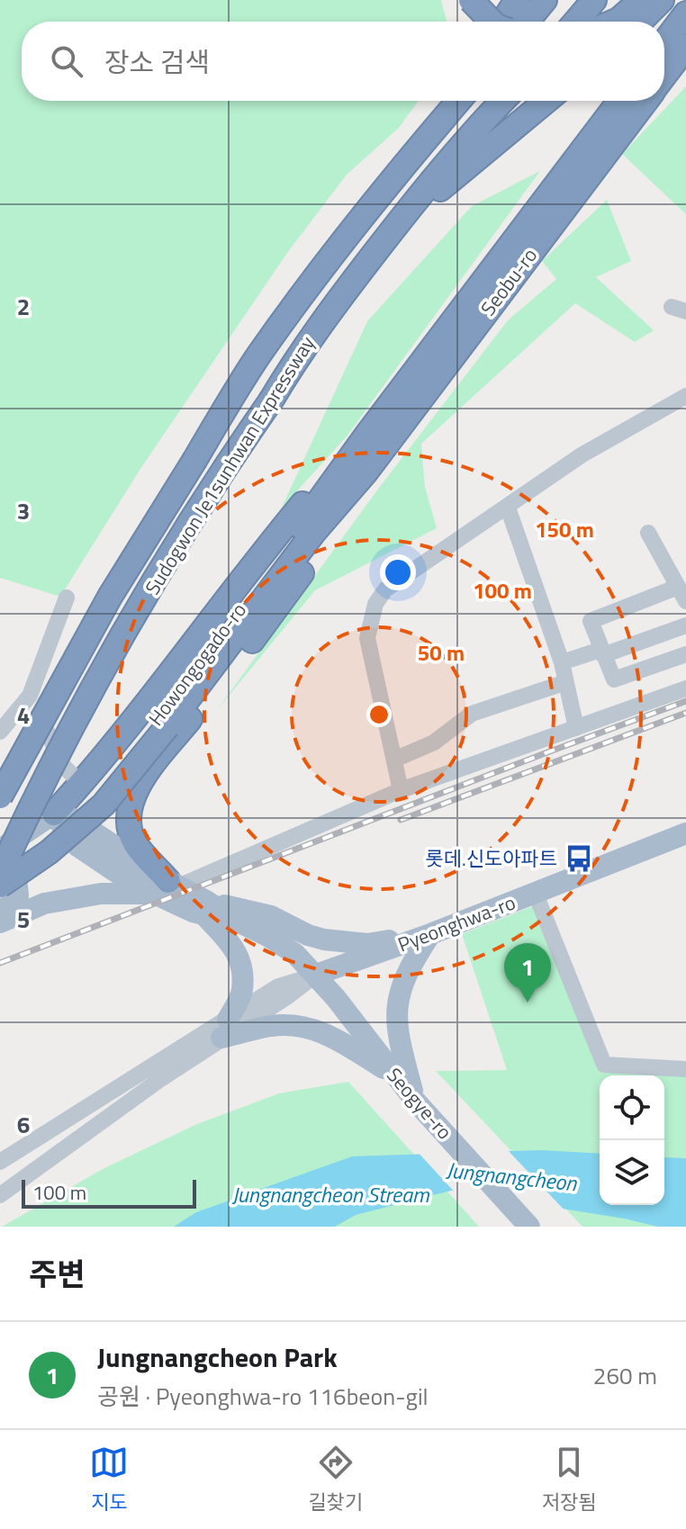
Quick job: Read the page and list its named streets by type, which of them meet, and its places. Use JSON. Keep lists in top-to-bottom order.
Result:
{
  "streets": {
    "highway": ["Seobu-ro", "Sudogwon Je1sunhwan Expressway", "Howongogado-ro"],
    "main road": ["Pyeonghwa-ro", "Seogye-ro"]
  },
  "crossings": [
    ["Seobu-ro", "Howongogado-ro"],
    ["Sudogwon Je1sunhwan Expressway", "Howongogado-ro"],
    ["Pyeonghwa-ro", "Seogye-ro"]
  ],
  "water": ["Jungnangcheon", "Jungnangcheon Stream"],
  "places": {
    "bus stop": ["롯데.신도아파트"]
  },
  "scale_bar": "100 m",
  "page": {
    "search": "장소 검색",
    "pins": "1",
    "scale": "100 m",
    "heading": "주변",
    "list": [
      {
        "mark": "1",
        "name": "Jungnangcheon Park",
        "note": "공원 · Pyeonghwa-ro 116beon-gil",
        "value": "260 m"
      }
    ],
    "nav": ["지도", "길찾기", "저장됨"]
  },
  "grid": {
    "rows": [
      "2",
      "3",
      "4",
      "5",
      "6"
    ]
  },
  "rings": ["150 m", "100 m", "50 m"]
}
